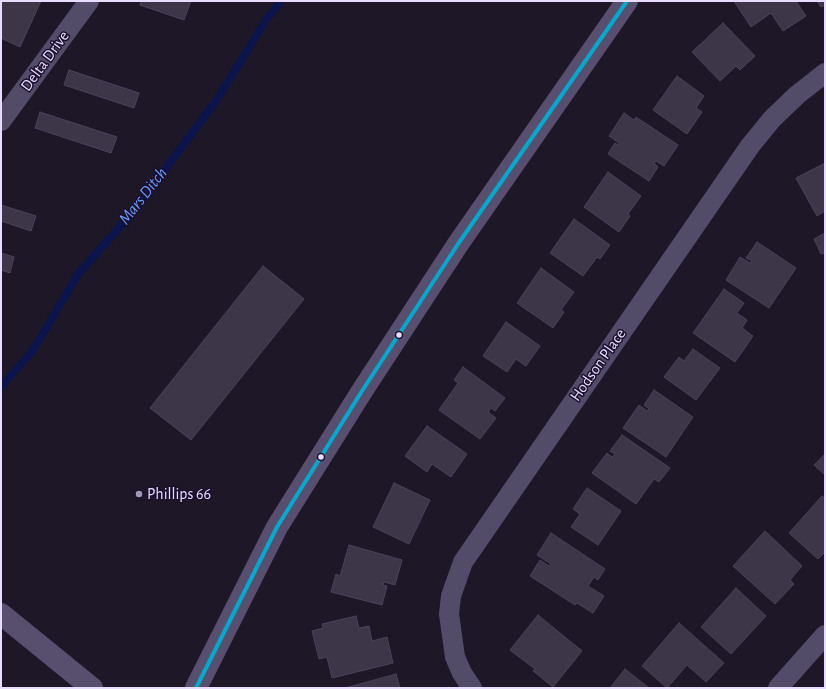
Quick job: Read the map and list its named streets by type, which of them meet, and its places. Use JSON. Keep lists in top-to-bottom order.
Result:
{
  "streets": {
    "street": ["Delta Drive", "Hodson Place"]
  },
  "water": ["Mars Ditch"],
  "places": ["Phillips 66"]
}
